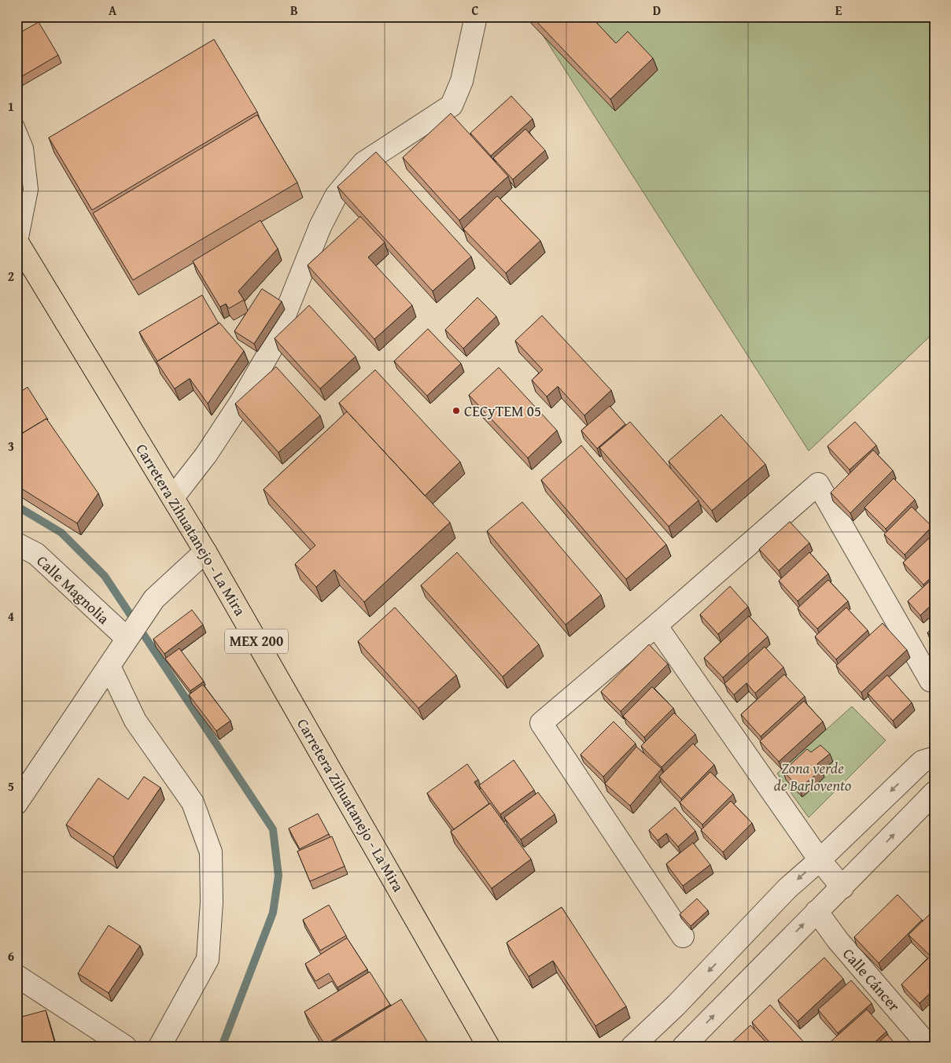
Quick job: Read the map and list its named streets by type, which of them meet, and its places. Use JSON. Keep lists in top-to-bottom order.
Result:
{
  "streets": {
    "highway": ["Carretera Zihuatanejo - La Mira", "MEX 200"],
    "street": ["Calle Magnolia", "Calle Cáncer"]
  },
  "parks": ["Zona verde de Barlovento"],
  "places": ["CECyTEM 05"],
  "grid": {
    "columns": [
      "A",
      "B",
      "C",
      "D",
      "E"
    ],
    "rows": [
      "1",
      "2",
      "3",
      "4",
      "5",
      "6"
    ]
  }
}
